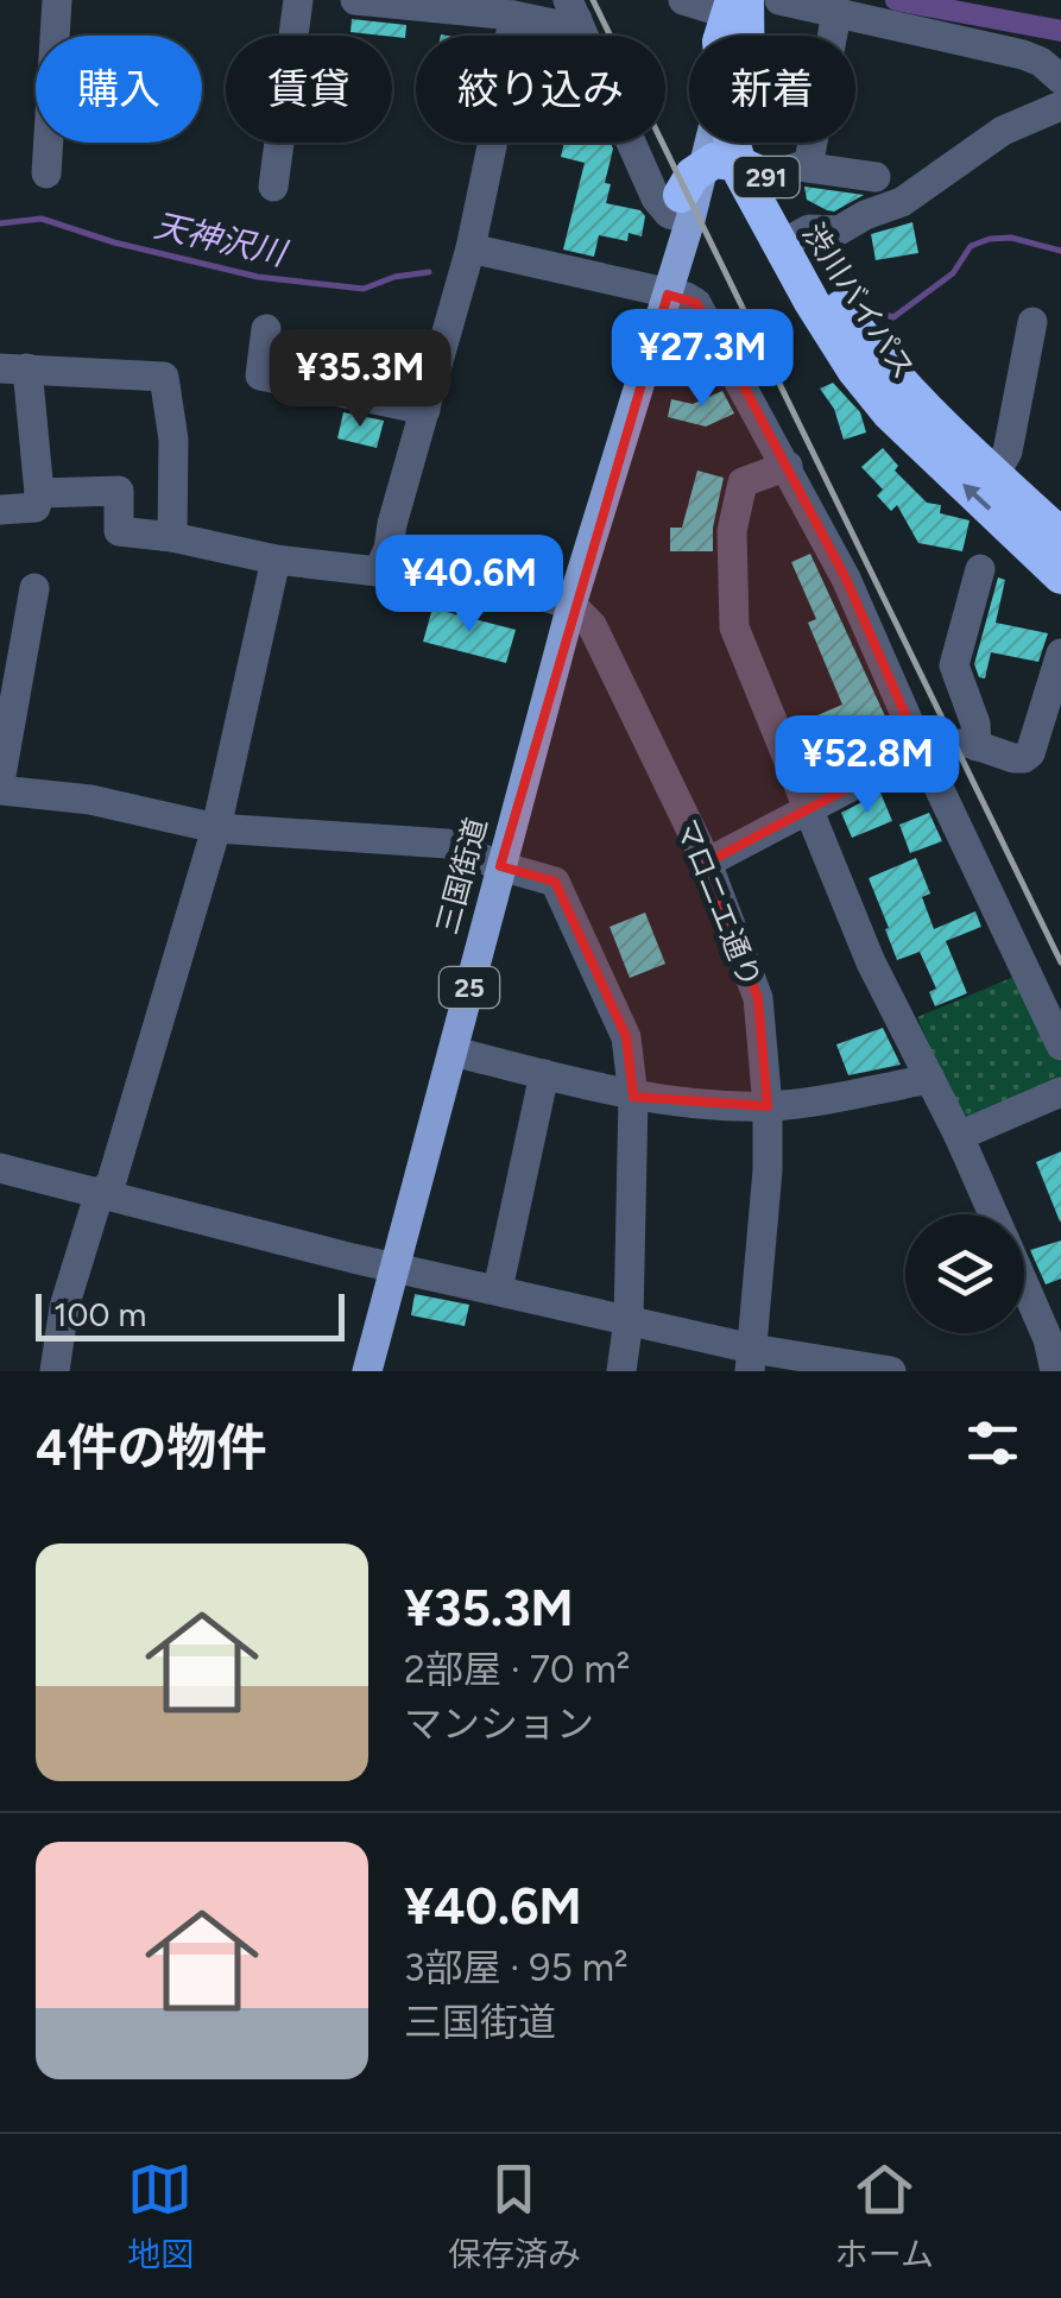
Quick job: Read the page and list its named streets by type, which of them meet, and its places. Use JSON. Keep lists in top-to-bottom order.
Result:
{
  "streets": {
    "highway": ["291", "渋川バイパス"],
    "main road": ["三国街道", "25"],
    "street": ["マロニエ通り"]
  },
  "crossings": [
    ["渋川バイパス", "三国街道"],
    ["三国街道", "マロニエ通り"]
  ],
  "water": ["天神沢川"],
  "scale_bar": "100 m",
  "page": {
    "chip": [
      "購入",
      "賃貸",
      "絞り込み",
      "新着"
    ],
    "price": [
      "¥27.3M",
      "¥35.3M",
      "¥40.6M",
      "¥52.8M"
    ],
    "scale": "100 m",
    "heading": "4件の物件",
    "list": [
      {
        "name": "¥35.3M",
        "note": "2部屋 · 70 m² · マンション"
      },
      {
        "name": "¥40.6M",
        "note": "3部屋 · 95 m² · 三国街道"
      }
    ],
    "tabs": ["地図", "保存済み", "ホーム"]
  }
}
